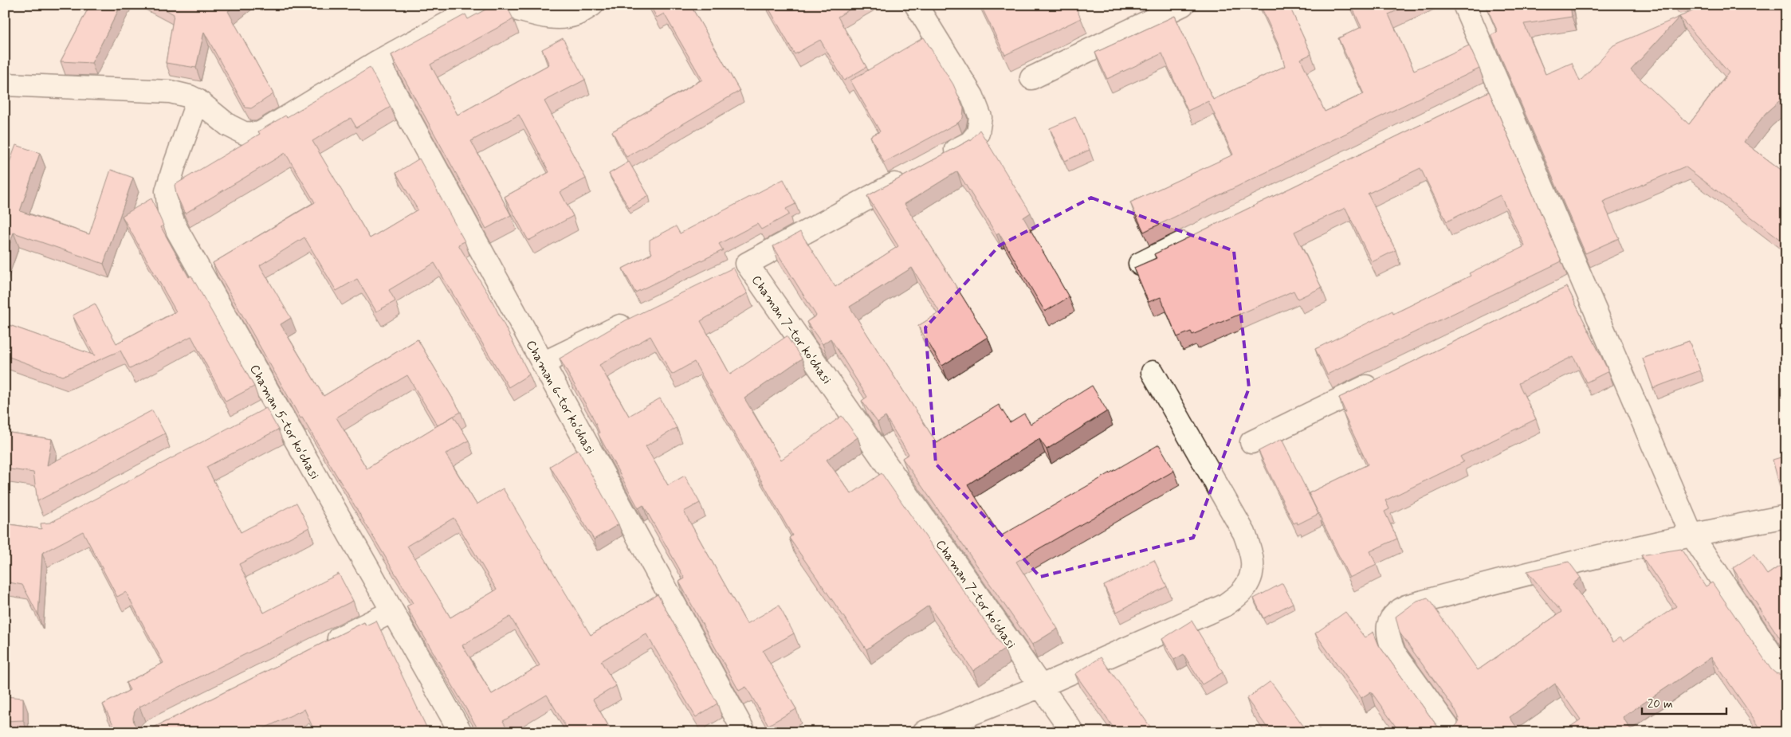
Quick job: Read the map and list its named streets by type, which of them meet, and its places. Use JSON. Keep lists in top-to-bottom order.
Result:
{
  "streets": {
    "street": ["Chaman 7-tor koʻchasi", "Chaman 6-tor koʻchasi", "Chaman 5-tor koʻchasi"]
  },
  "scale_bar": "20 m"
}
